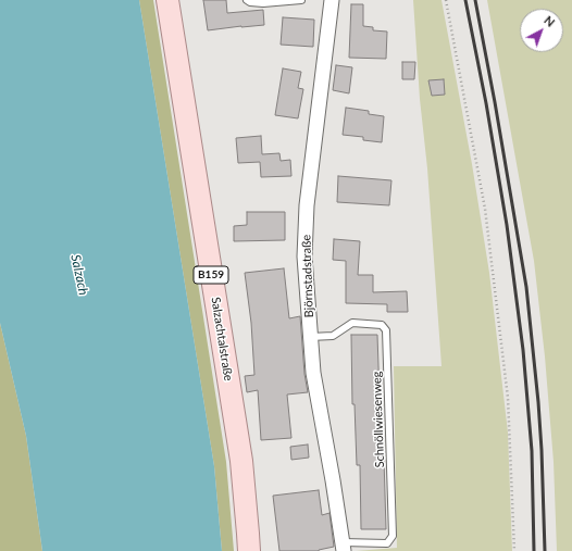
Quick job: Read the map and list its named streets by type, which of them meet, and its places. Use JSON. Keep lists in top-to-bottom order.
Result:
{
  "streets": {
    "main road": ["B159", "Salzachtalstraße"],
    "street": ["Björnstadstraße"],
    "lane": ["Schnöllwiesenweg"]
  },
  "crossings": [
    ["Björnstadstraße", "Schnöllwiesenweg"]
  ],
  "water": ["Salzach"],
  "north": "top right"
}
